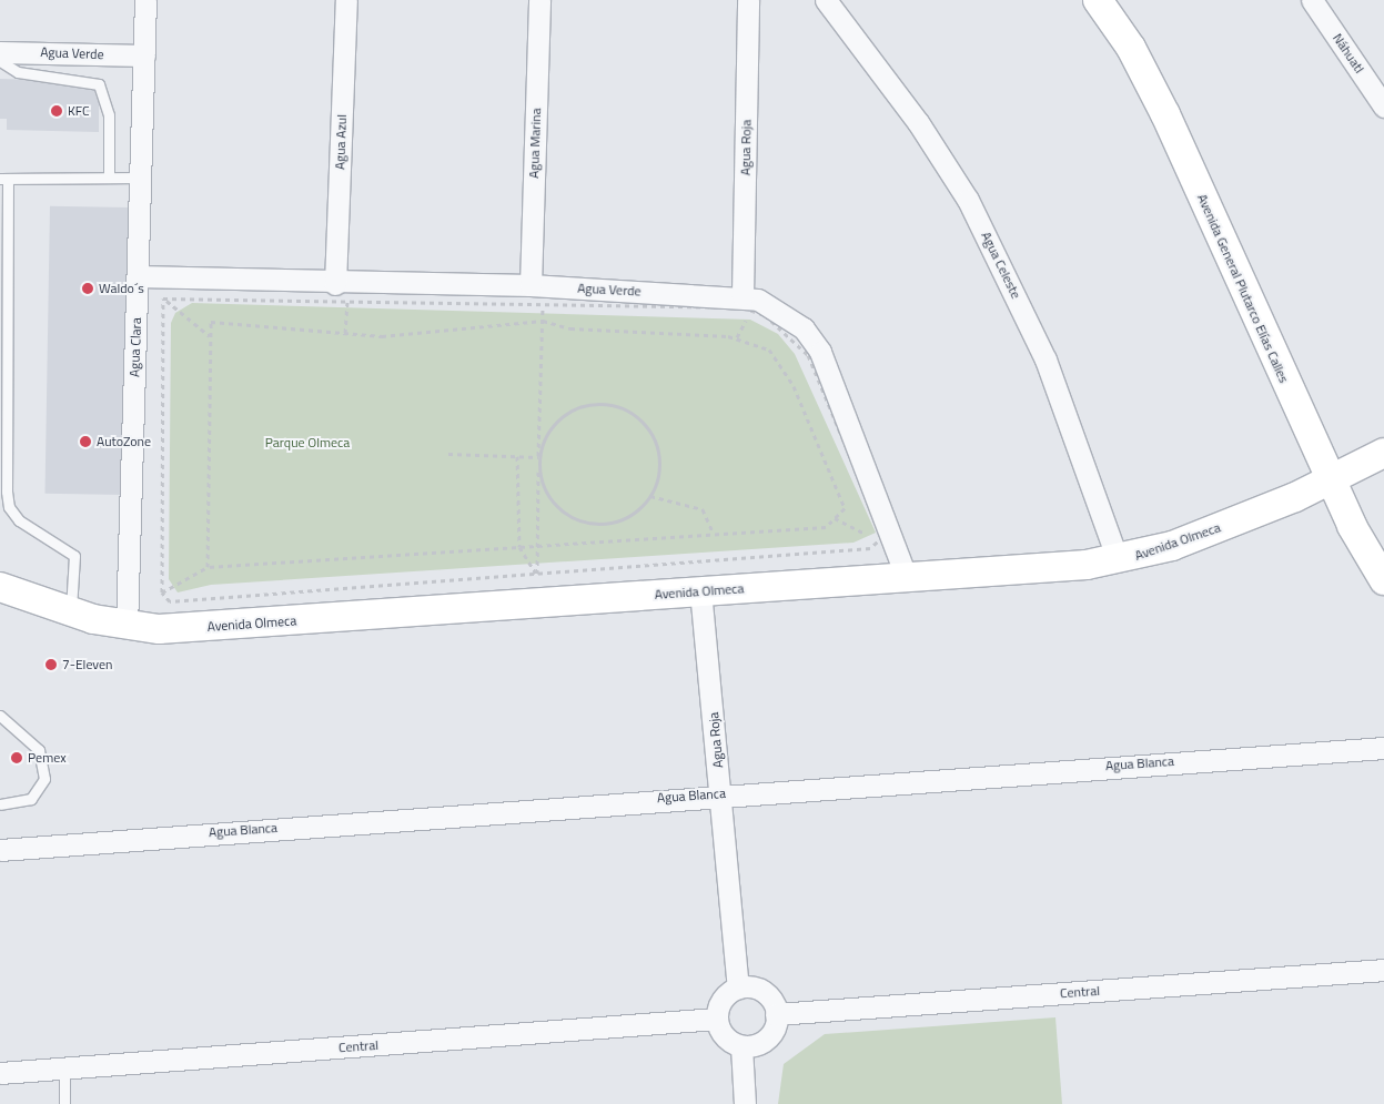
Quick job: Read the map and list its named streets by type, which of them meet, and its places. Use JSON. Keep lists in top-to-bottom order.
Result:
{
  "streets": {
    "street": [
      "Agua Verde",
      "Náhuatl",
      "Agua Azul",
      "Agua Marina",
      "Agua Roja",
      "Agua Celeste",
      "Avenida General Plutarco Elías Calles",
      "Agua Clara",
      "Avenida Olmeca",
      "Agua Blanca",
      "Central"
    ]
  },
  "crossings": [
    ["Agua Verde", "Agua Azul"],
    ["Agua Verde", "Agua Marina"],
    ["Agua Verde", "Agua Roja"],
    ["Agua Verde", "Agua Clara"],
    ["Agua Verde", "Avenida Olmeca"],
    ["Agua Roja", "Avenida Olmeca"],
    ["Agua Roja", "Agua Blanca"],
    ["Agua Roja", "Central"],
    ["Agua Celeste", "Avenida Olmeca"],
    ["Avenida General Plutarco Elías Calles", "Avenida Olmeca"],
    ["Agua Clara", "Avenida Olmeca"]
  ],
  "parks": ["Parque Olmeca"],
  "places": [
    "KFC",
    "Waldo´s",
    "AutoZone",
    "7-Eleven",
    "Pemex"
  ]
}
